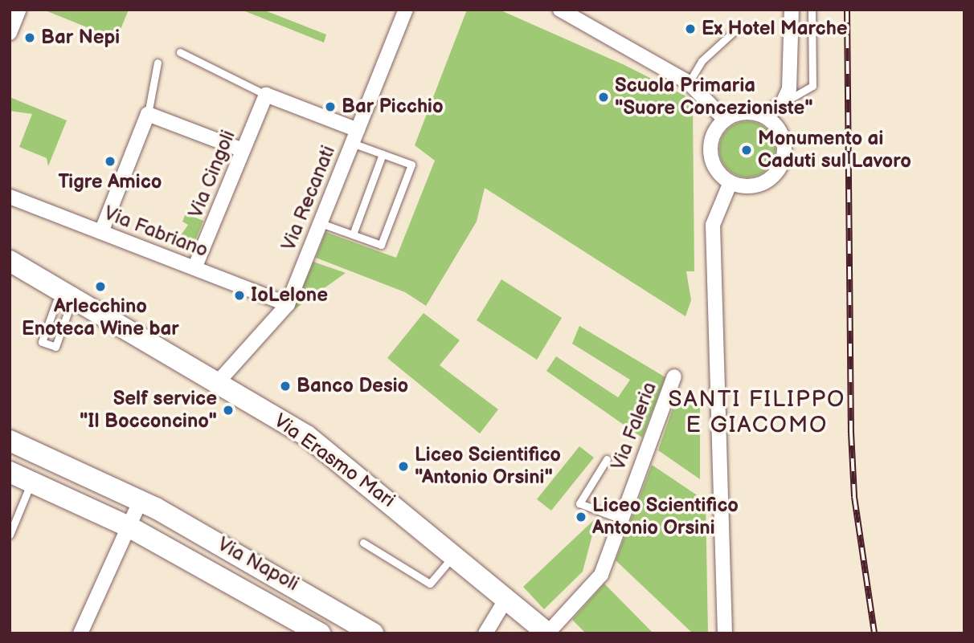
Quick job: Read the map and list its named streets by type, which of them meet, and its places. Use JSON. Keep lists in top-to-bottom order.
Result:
{
  "streets": {
    "main road": ["Via Erasmo Mari", "Via Napoli"],
    "street": [
      "Via Cingoli",
      "Via Recanati",
      "Via Fabriano",
      "Via Faleria"
    ]
  },
  "crossings": [
    ["Via Cingoli", "Via Fabriano"],
    ["Via Recanati", "Via Fabriano"],
    ["Via Recanati", "Via Erasmo Mari"],
    ["Via Faleria", "Via Erasmo Mari"]
  ],
  "districts": ["SANTI FILIPPO E GIACOMO"],
  "places": [
    "Ex Hotel Marche",
    "Bar Nepi",
    "Scuola Primaria \"Suore Concezioniste\"",
    "Bar Picchio",
    "Monumento ai Caduti sul Lavoro",
    "Tigre Amico",
    "Arlecchino Enoteca Wine bar",
    "IoLelone",
    "Banco Desio",
    "Self service \"Il Bocconcino\"",
    "Liceo Scientifico \"Antonio Orsini\"",
    "Liceo Scientifico Antonio Orsini"
  ]
}
